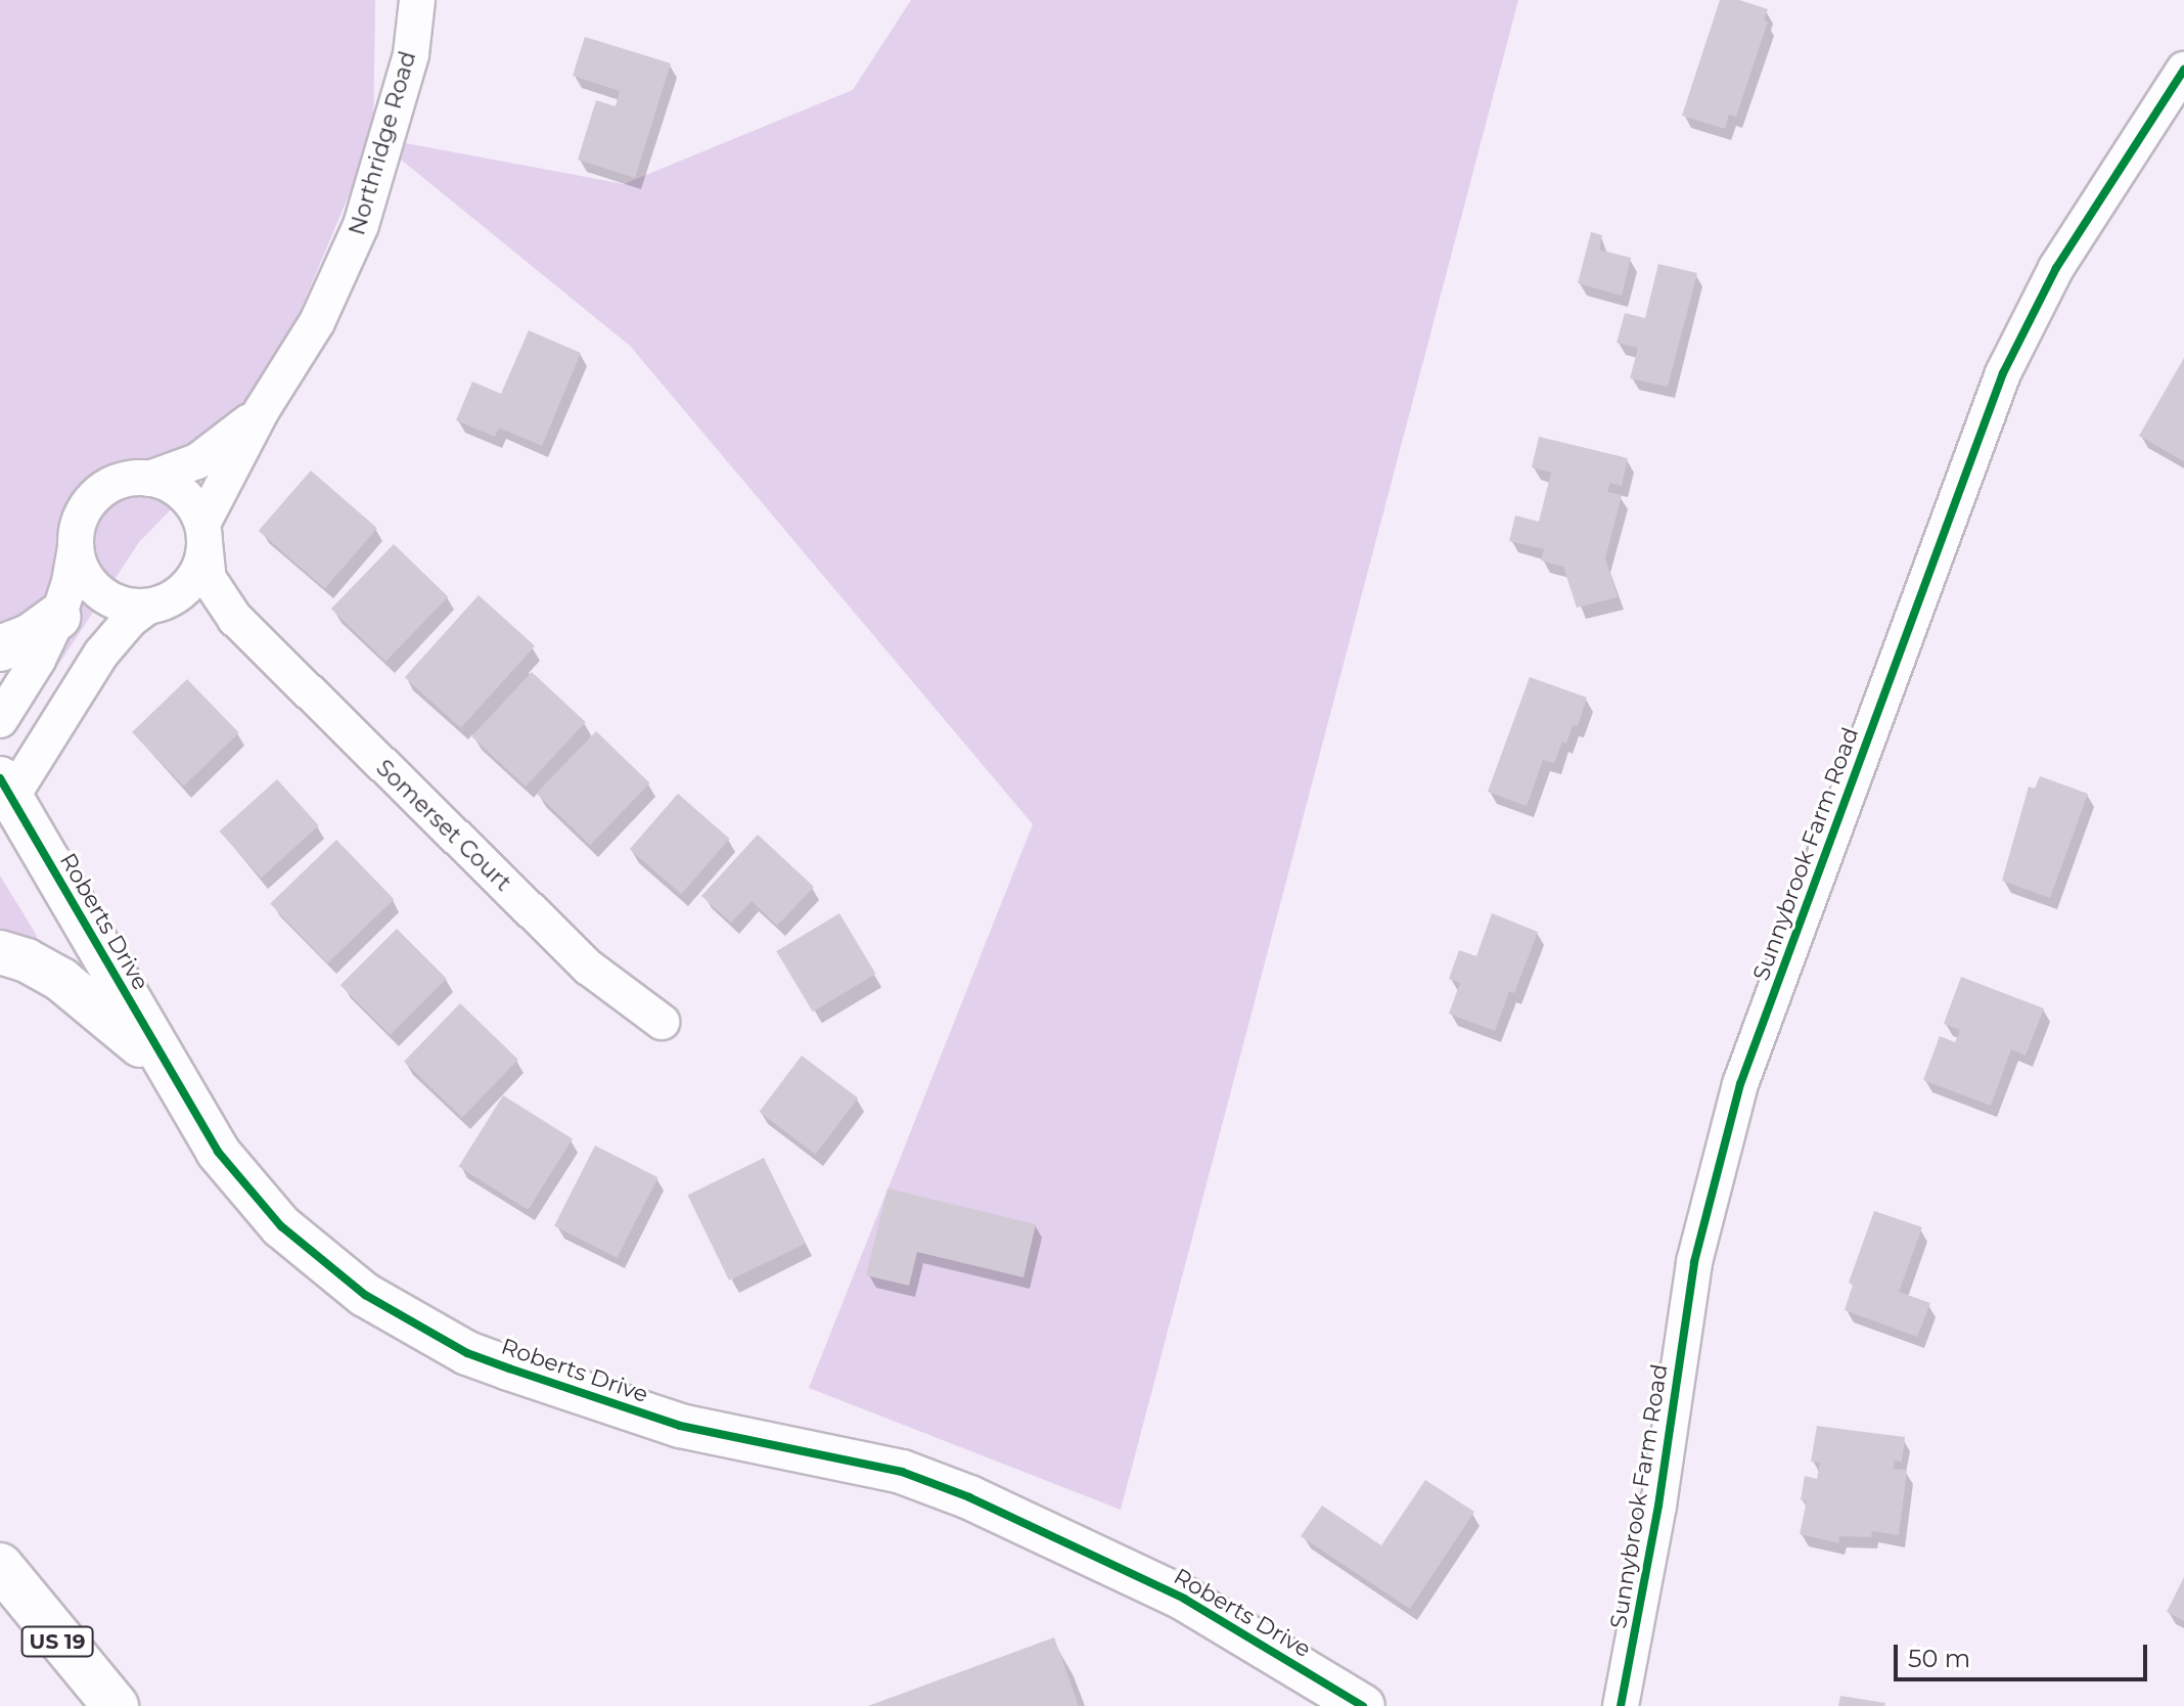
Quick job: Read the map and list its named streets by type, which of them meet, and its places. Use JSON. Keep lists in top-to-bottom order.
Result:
{
  "streets": {
    "highway": ["US 19"],
    "street": [
      "Northridge Road",
      "Somerset Court",
      "Sunnybrook Farm Road",
      "Roberts Drive"
    ]
  },
  "crossings": [
    ["Northridge Road", "Somerset Court"],
    ["Northridge Road", "Roberts Drive"]
  ],
  "scale_bar": "50 m"
}
